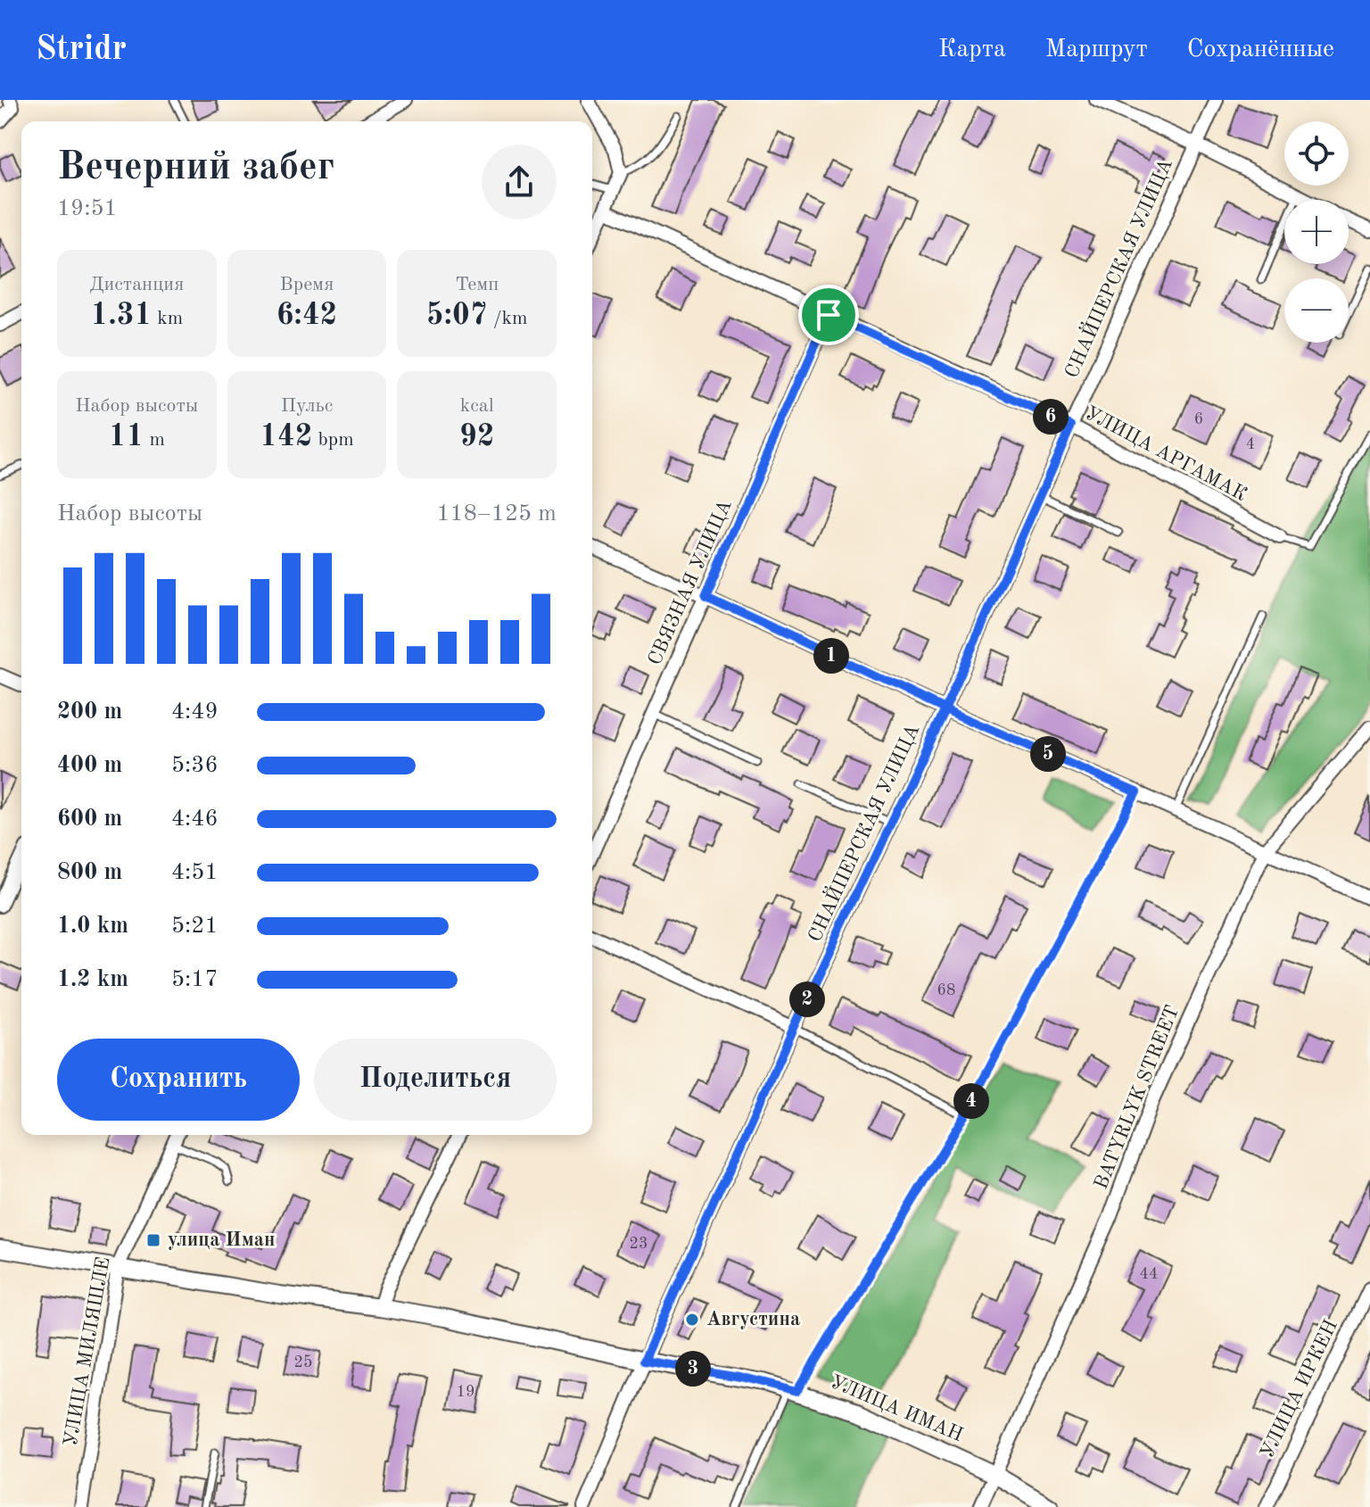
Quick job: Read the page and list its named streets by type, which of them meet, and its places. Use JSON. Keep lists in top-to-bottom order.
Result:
{
  "streets": {
    "street": [
      "СНАЙПЕРСКАЯ УЛИЦА",
      "УЛИЦА АРГАМАК",
      "СВЯЗНАЯ УЛИЦА",
      "BATYRLYK STREET",
      "УЛИЦА МИЛЯШЛЕ",
      "УЛИЦА ИРКЕН",
      "УЛИЦА ИМАН"
    ]
  },
  "crossings": [
    ["СНАЙПЕРСКАЯ УЛИЦА", "УЛИЦА АРГАМАК"],
    ["СНАЙПЕРСКАЯ УЛИЦА", "УЛИЦА ИМАН"],
    ["УЛИЦА АРГАМАК", "СВЯЗНАЯ УЛИЦА"],
    ["BATYRLYK STREET", "УЛИЦА ИМАН"],
    ["УЛИЦА МИЛЯШЛЕ", "УЛИЦА ИМАН"]
  ],
  "places": {
    "transit": ["улица Иман"],
    "other": ["Августина"]
  },
  "house_numbers": [
    "6",
    "4",
    "68",
    "23",
    "44",
    "25",
    "19"
  ],
  "page": {
    "header": "Stridr",
    "nav": ["Карта", "Маршрут", "Сохранённые"],
    "map_buttons": ["+", "−"],
    "heading": ["Вечерний забег", "19:51"],
    "stats": [
      ["Дистанция", "1.31 km"],
      ["Время", "6:42"],
      ["Темп", "5:07 /km"],
      ["Набор высоты", "11 m"],
      ["Пульс", "142 bpm"],
      ["kcal", "92"]
    ],
    "pins": [
      "6",
      "1",
      "5",
      "2",
      "4",
      "3"
    ],
    "chart": ["Набор высоты", "118–125 m"],
    "list": [
      {
        "name": "200 m",
        "note": "4:49"
      },
      {
        "name": "400 m",
        "note": "5:36"
      },
      {
        "name": "600 m",
        "note": "4:46"
      },
      {
        "name": "800 m",
        "note": "4:51"
      },
      {
        "name": "1.0 km",
        "note": "5:21"
      },
      {
        "name": "1.2 km",
        "note": "5:17"
      }
    ],
    "buttons": ["Сохранить", "Поделиться"]
  }
}
